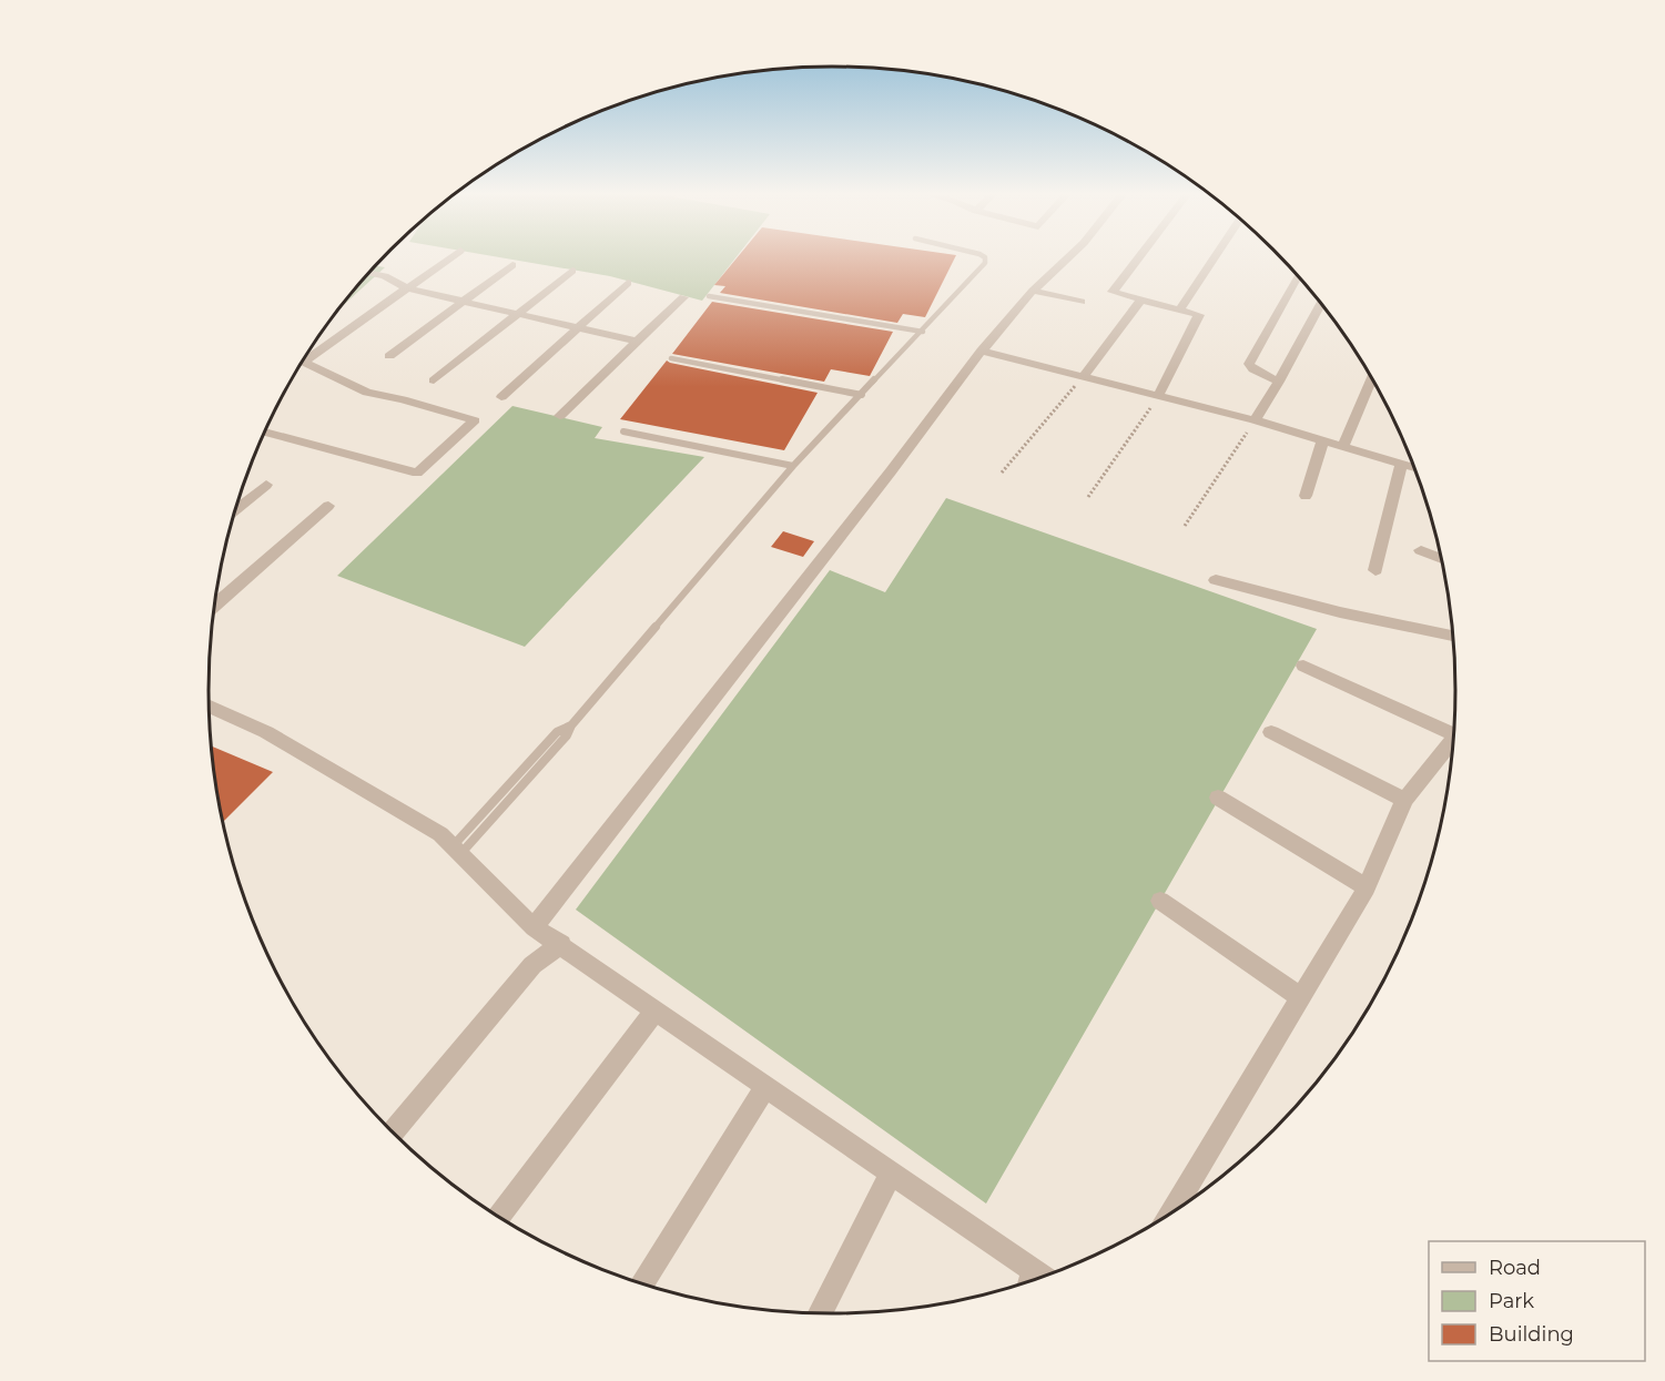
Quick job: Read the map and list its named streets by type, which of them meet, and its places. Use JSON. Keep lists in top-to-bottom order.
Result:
{
  "legend": ["Road", "Park", "Building"]
}
